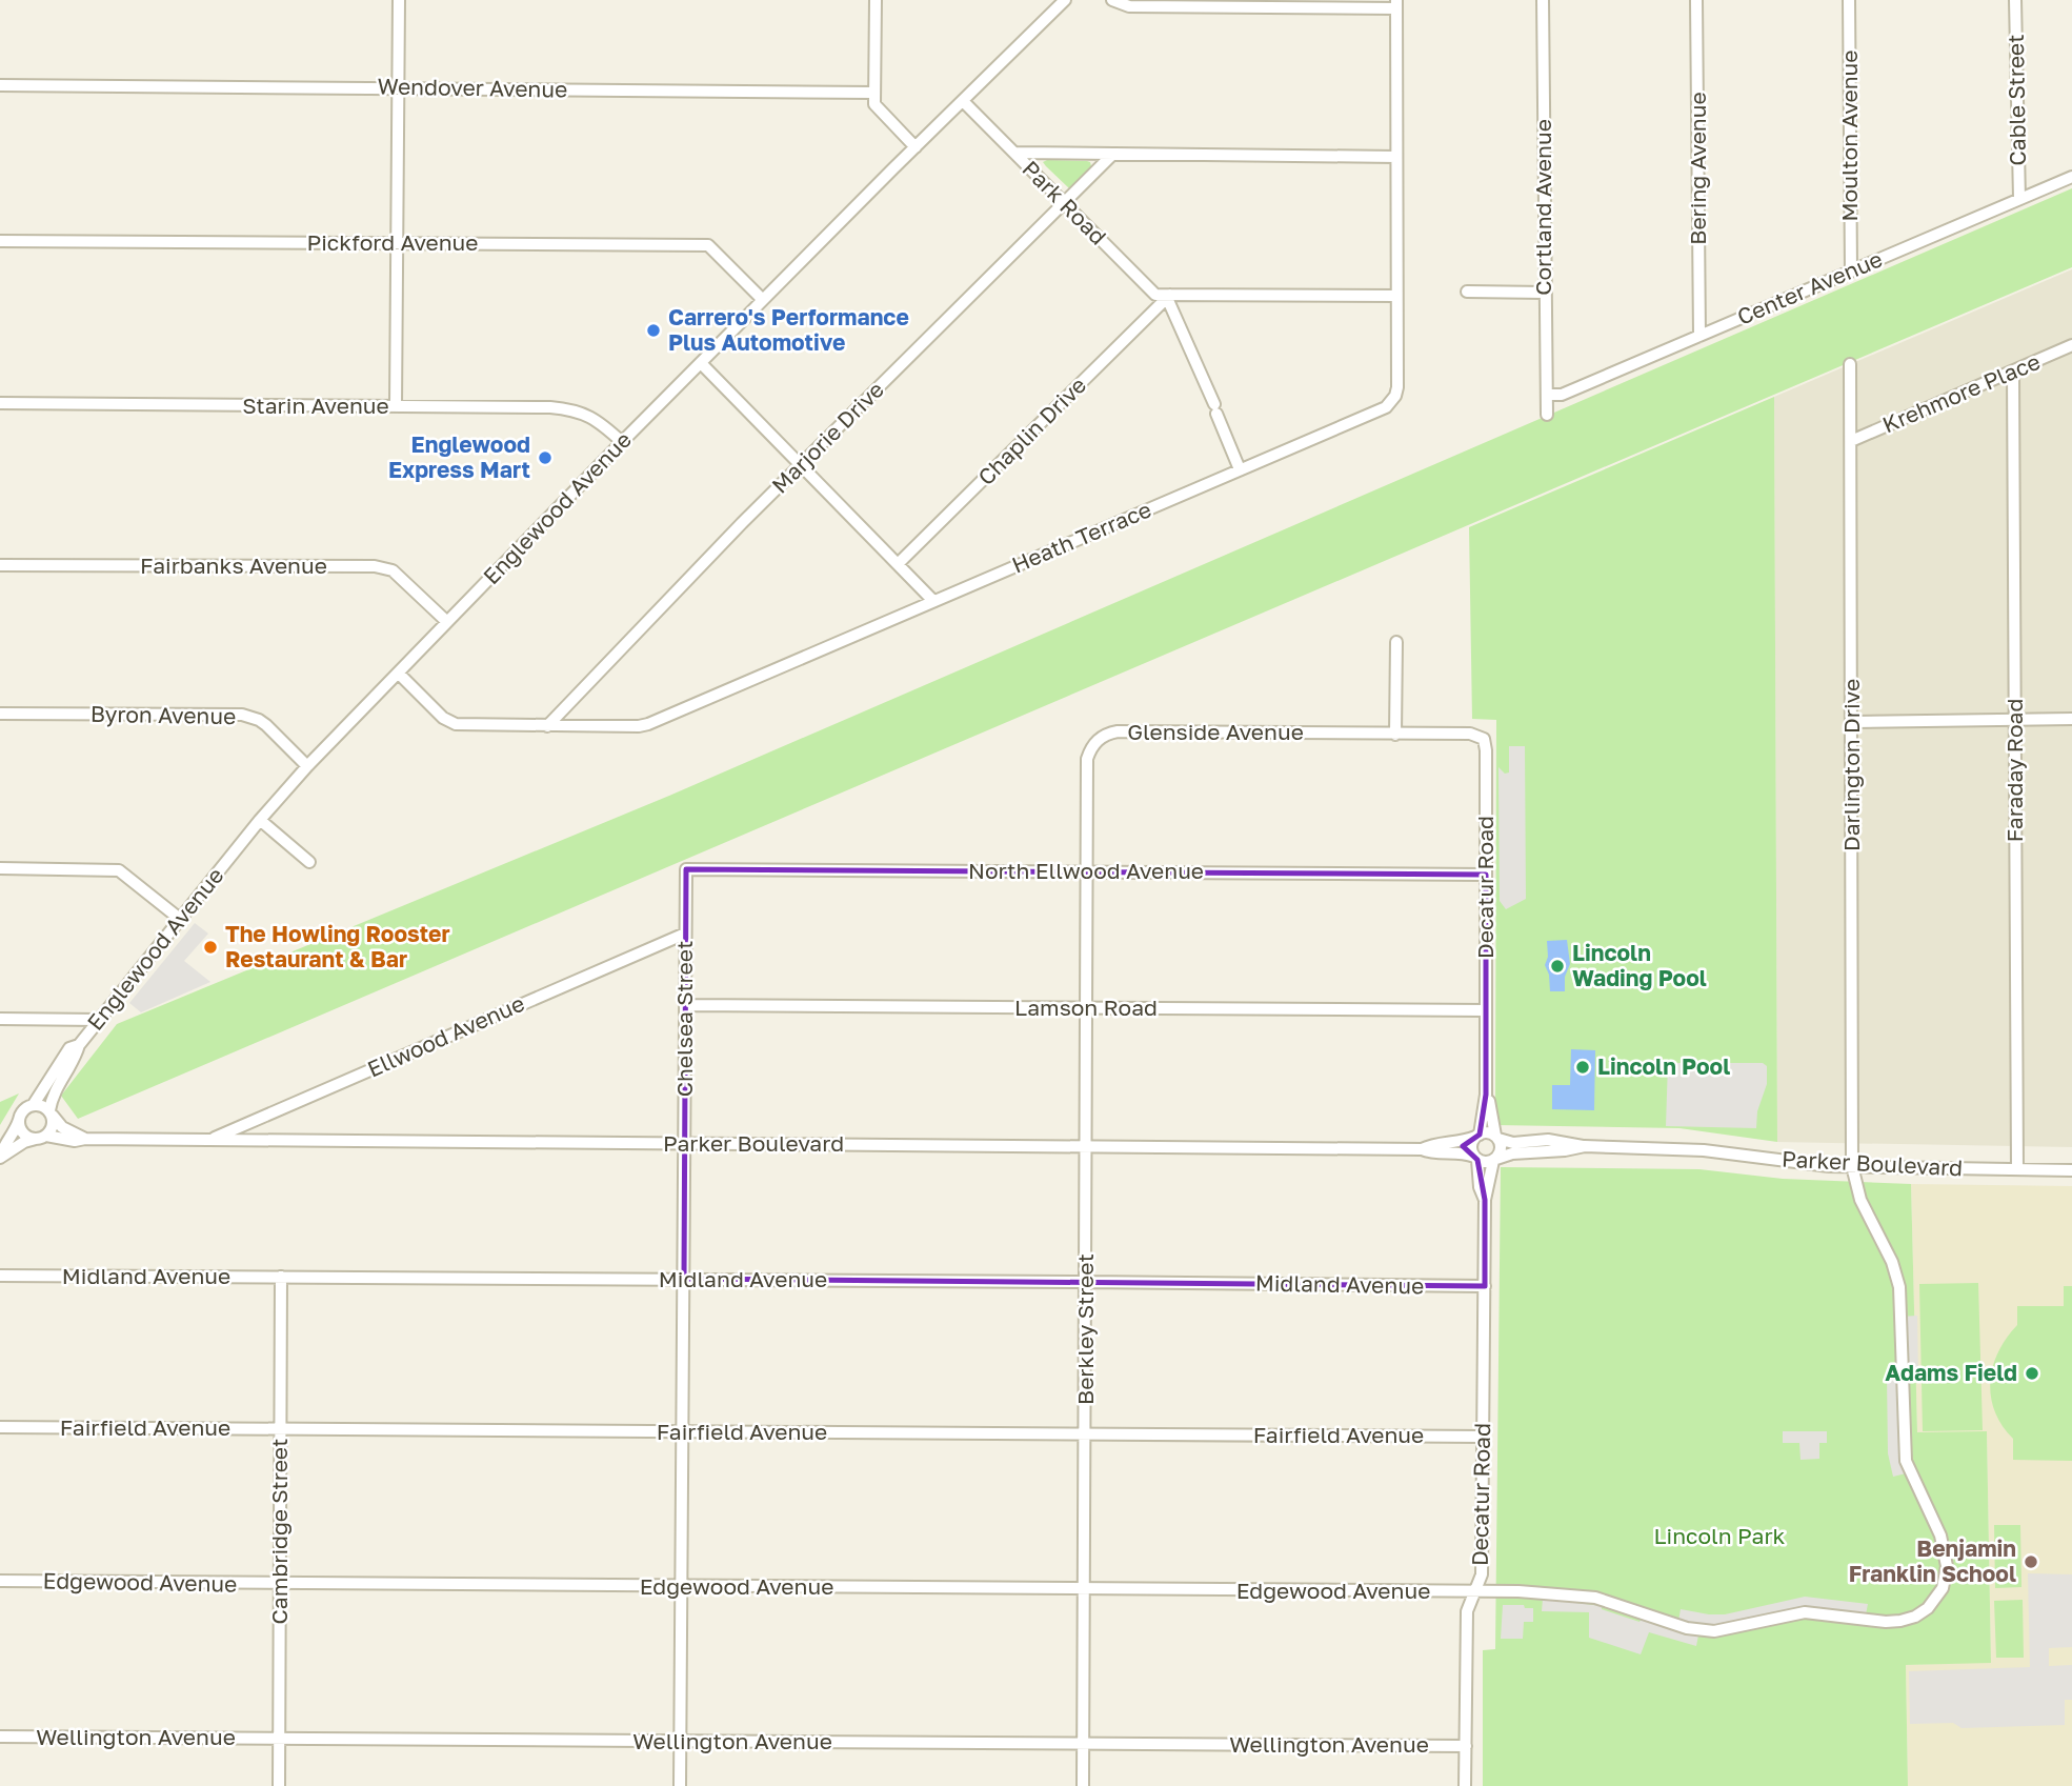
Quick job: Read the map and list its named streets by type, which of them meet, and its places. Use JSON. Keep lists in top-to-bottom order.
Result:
{
  "streets": {
    "street": [
      "Wendover Avenue",
      "Cable Street",
      "Moulton Avenue",
      "Bering Avenue",
      "Park Road",
      "Cortland Avenue",
      "Pickford Avenue",
      "Center Avenue",
      "Krehmore Place",
      "Starin Avenue",
      "Chaplin Drive",
      "Marjorie Drive",
      "Englewood Avenue",
      "Heath Terrace",
      "Fairbanks Avenue",
      "Byron Avenue",
      "Glenside Avenue",
      "Darlington Drive",
      "Faraday Road",
      "North Ellwood Avenue",
      "Decatur Road",
      "Lamson Road",
      "Chelsea Street",
      "Ellwood Avenue",
      "Parker Boulevard",
      "Midland Avenue",
      "Berkley Street",
      "Fairfield Avenue",
      "Cambridge Street",
      "Edgewood Avenue",
      "Wellington Avenue"
    ]
  },
  "crossings": [
    ["Cable Street", "Center Avenue"],
    ["Moulton Avenue", "Center Avenue"],
    ["Bering Avenue", "Center Avenue"],
    ["Park Road", "Chaplin Drive"],
    ["Park Road", "Marjorie Drive"],
    ["Park Road", "Englewood Avenue"],
    ["Cortland Avenue", "Center Avenue"],
    ["Pickford Avenue", "Englewood Avenue"],
    ["Krehmore Place", "Darlington Drive"],
    ["Krehmore Place", "Faraday Road"],
    ["Starin Avenue", "Englewood Avenue"],
    ["Marjorie Drive", "Heath Terrace"],
    ["Englewood Avenue", "Heath Terrace"],
    ["Englewood Avenue", "Fairbanks Avenue"],
    ["Englewood Avenue", "Byron Avenue"],
    ["Englewood Avenue", "Parker Boulevard"],
    ["Glenside Avenue", "North Ellwood Avenue"],
    ["Glenside Avenue", "Decatur Road"],
    ["Glenside Avenue", "Berkley Street"],
    ["Darlington Drive", "Decatur Road"],
    ["Darlington Drive", "Parker Boulevard"],
    ["Darlington Drive", "Edgewood Avenue"],
    ["Faraday Road", "Parker Boulevard"],
    ["North Ellwood Avenue", "Decatur Road"],
    ["North Ellwood Avenue", "Chelsea Street"],
    ["North Ellwood Avenue", "Berkley Street"],
    ["Decatur Road", "Lamson Road"],
    ["Decatur Road", "Parker Boulevard"],
    ["Decatur Road", "Midland Avenue"],
    ["Decatur Road", "Fairfield Avenue"],
    ["Decatur Road", "Edgewood Avenue"],
    ["Decatur Road", "Wellington Avenue"],
    ["Lamson Road", "Chelsea Street"],
    ["Lamson Road", "Berkley Street"],
    ["Chelsea Street", "Ellwood Avenue"],
    ["Chelsea Street", "Parker Boulevard"],
    ["Chelsea Street", "Midland Avenue"],
    ["Chelsea Street", "Fairfield Avenue"],
    ["Chelsea Street", "Edgewood Avenue"],
    ["Chelsea Street", "Wellington Avenue"],
    ["Ellwood Avenue", "Parker Boulevard"],
    ["Parker Boulevard", "Berkley Street"],
    ["Midland Avenue", "Berkley Street"],
    ["Midland Avenue", "Cambridge Street"],
    ["Berkley Street", "Fairfield Avenue"],
    ["Berkley Street", "Edgewood Avenue"],
    ["Berkley Street", "Wellington Avenue"],
    ["Fairfield Avenue", "Cambridge Street"],
    ["Cambridge Street", "Edgewood Avenue"],
    ["Cambridge Street", "Wellington Avenue"]
  ],
  "parks": ["Lincoln Park"],
  "places": [
    "Carrero's Performance Plus Automotive",
    "Englewood Express Mart",
    "The Howling Rooster Restaurant & Bar",
    "Lincoln Wading Pool",
    "Lincoln Pool",
    "Adams Field",
    "Benjamin Franklin School"
  ]
}
